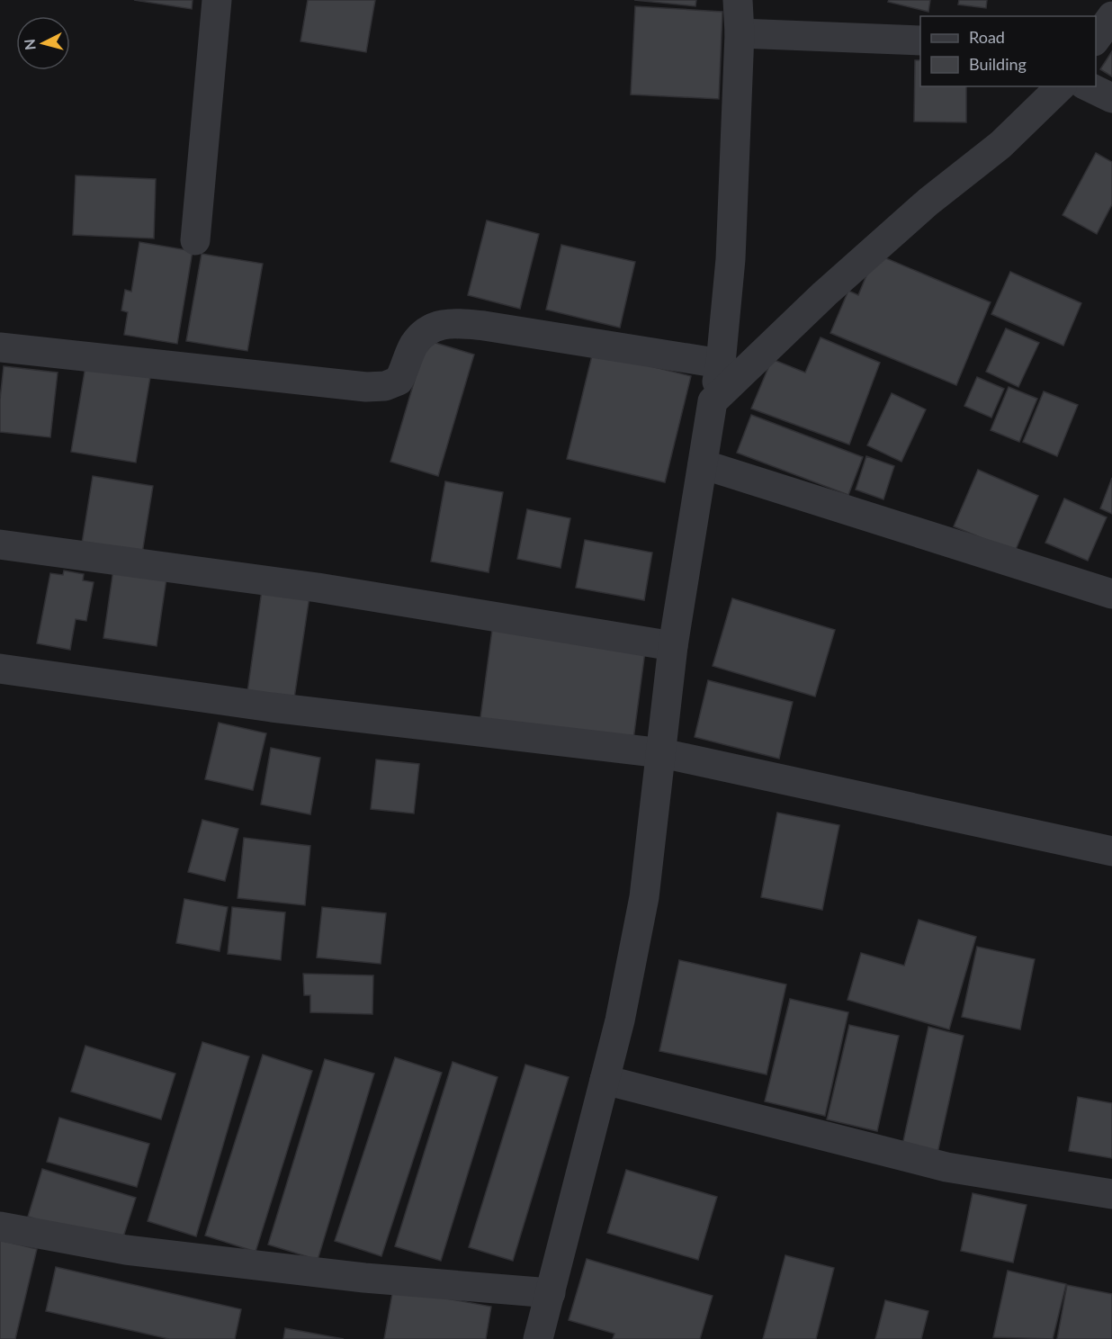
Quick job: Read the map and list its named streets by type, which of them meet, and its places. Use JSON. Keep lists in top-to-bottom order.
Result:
{
  "legend": ["Road", "Building"],
  "north": "left"
}
